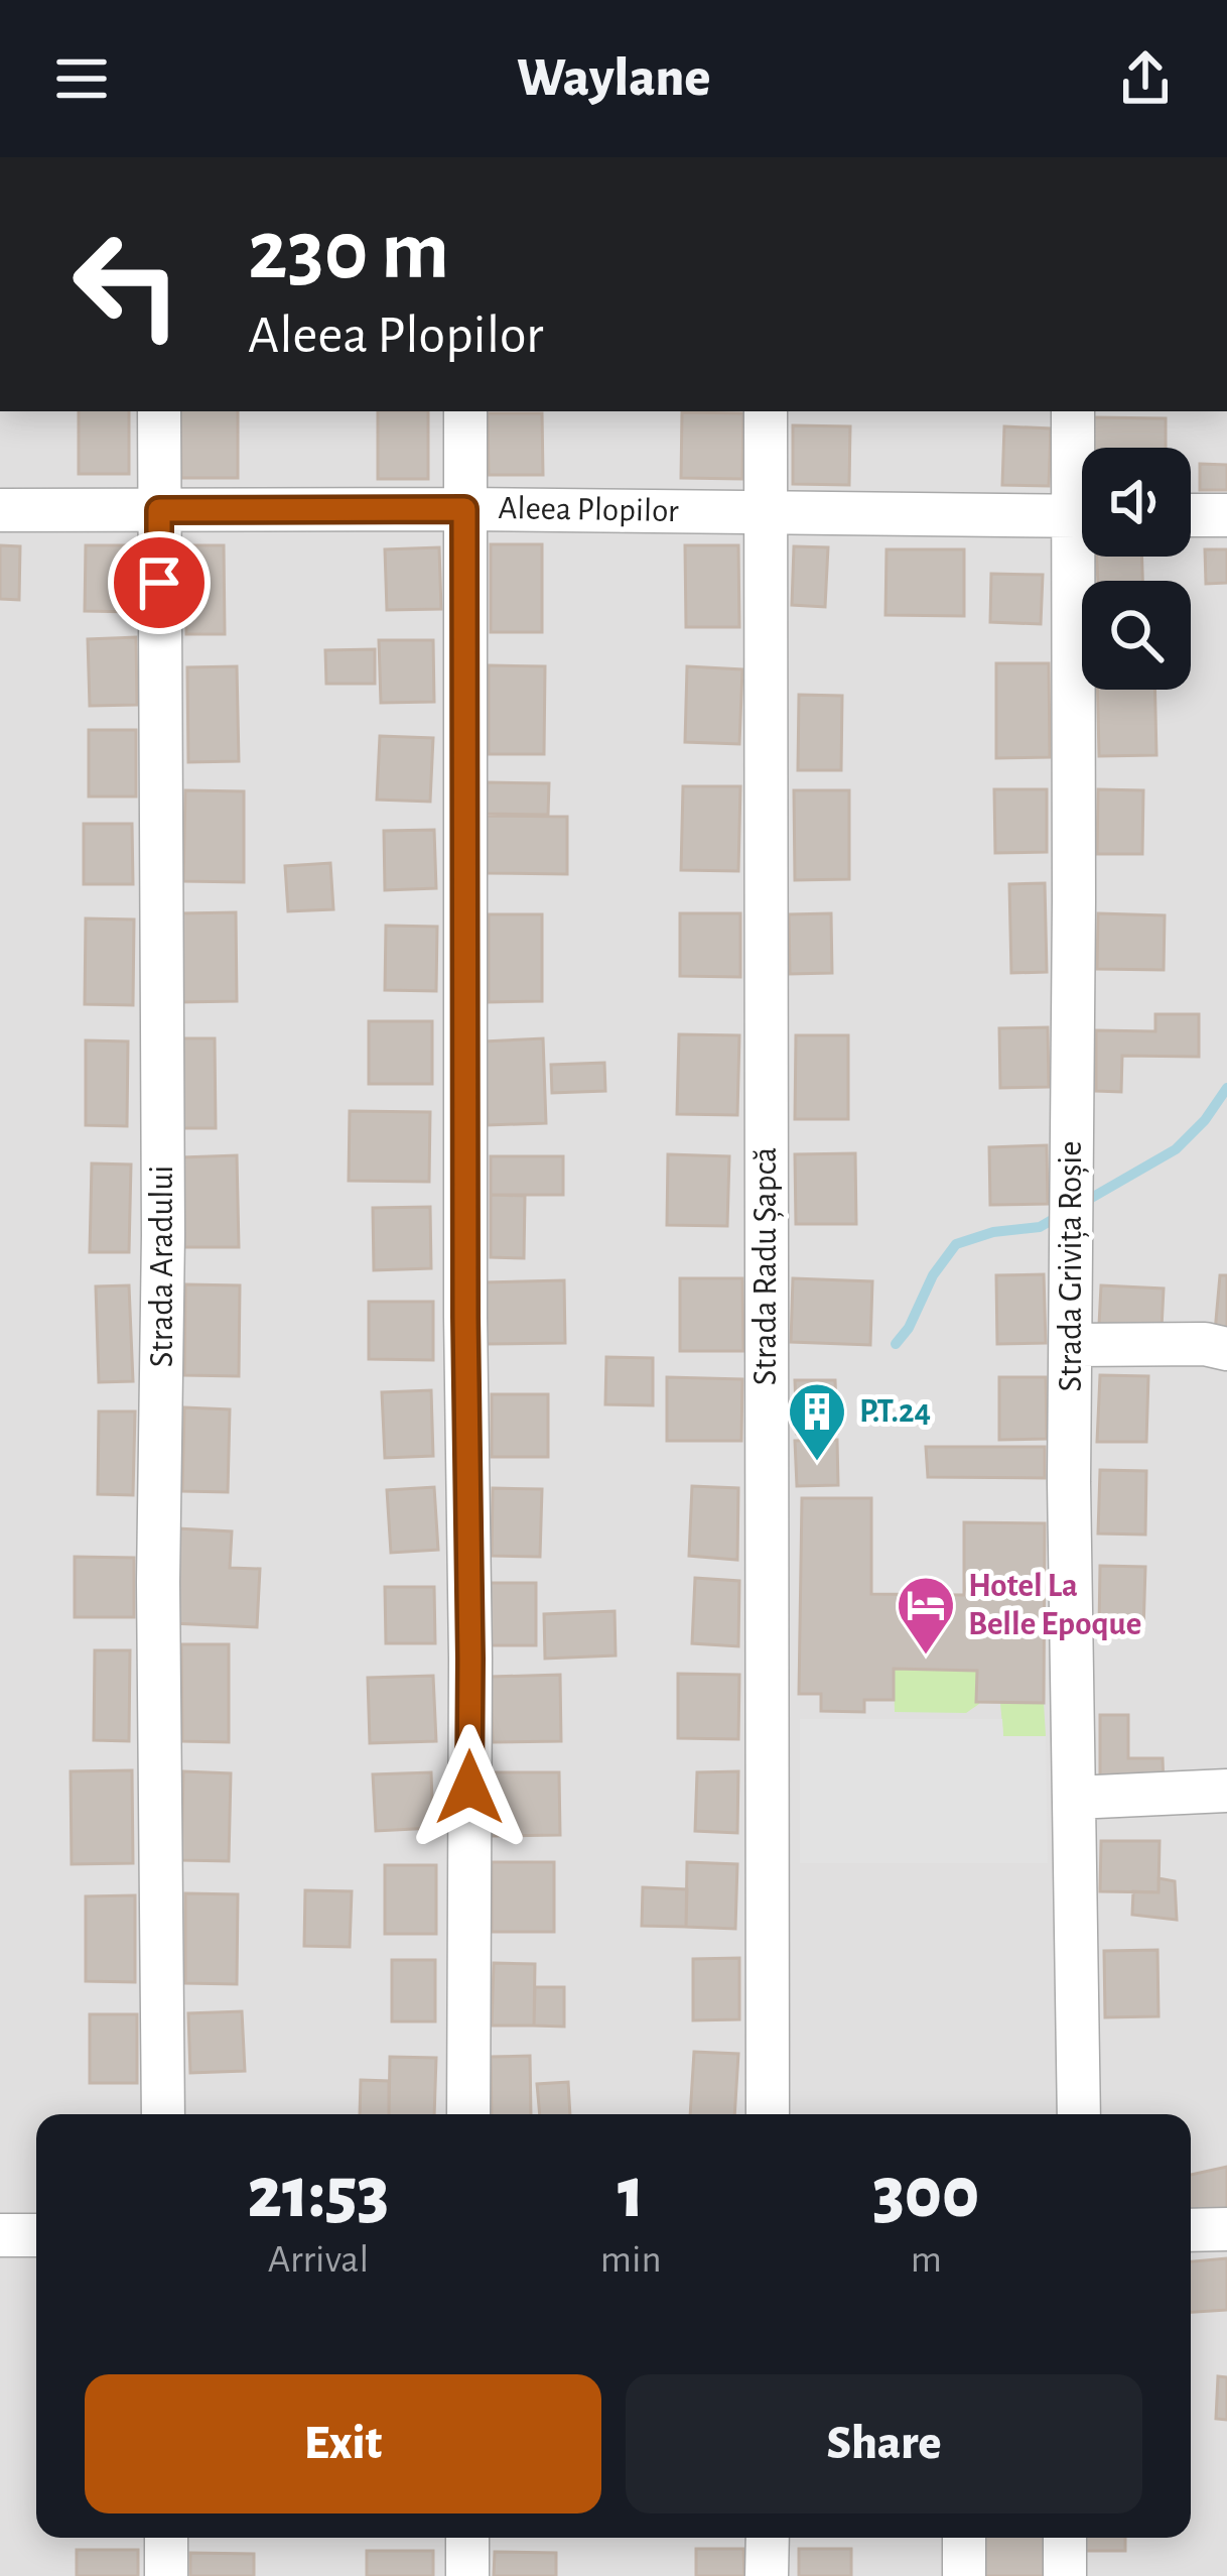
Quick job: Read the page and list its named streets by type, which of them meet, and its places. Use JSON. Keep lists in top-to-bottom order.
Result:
{
  "streets": {
    "street": [
      "Aleea Plopilor",
      "Strada Aradului",
      "Strada Radu Șapcă",
      "Strada Grivița Roșie"
    ]
  },
  "crossings": [
    ["Aleea Plopilor", "Strada Aradului"],
    ["Aleea Plopilor", "Strada Radu Șapcă"]
  ],
  "places": {
    "building": ["P.T.24"],
    "hotel": ["Hotel La Belle Epoque"]
  },
  "page": {
    "header": "Waylane",
    "turn": ["230 m", "Aleea Plopilor"],
    "eta": [
      "21:53",
      "Arrival",
      "1",
      "min",
      "300",
      "m"
    ],
    "buttons": ["Exit", "Share"]
  }
}
